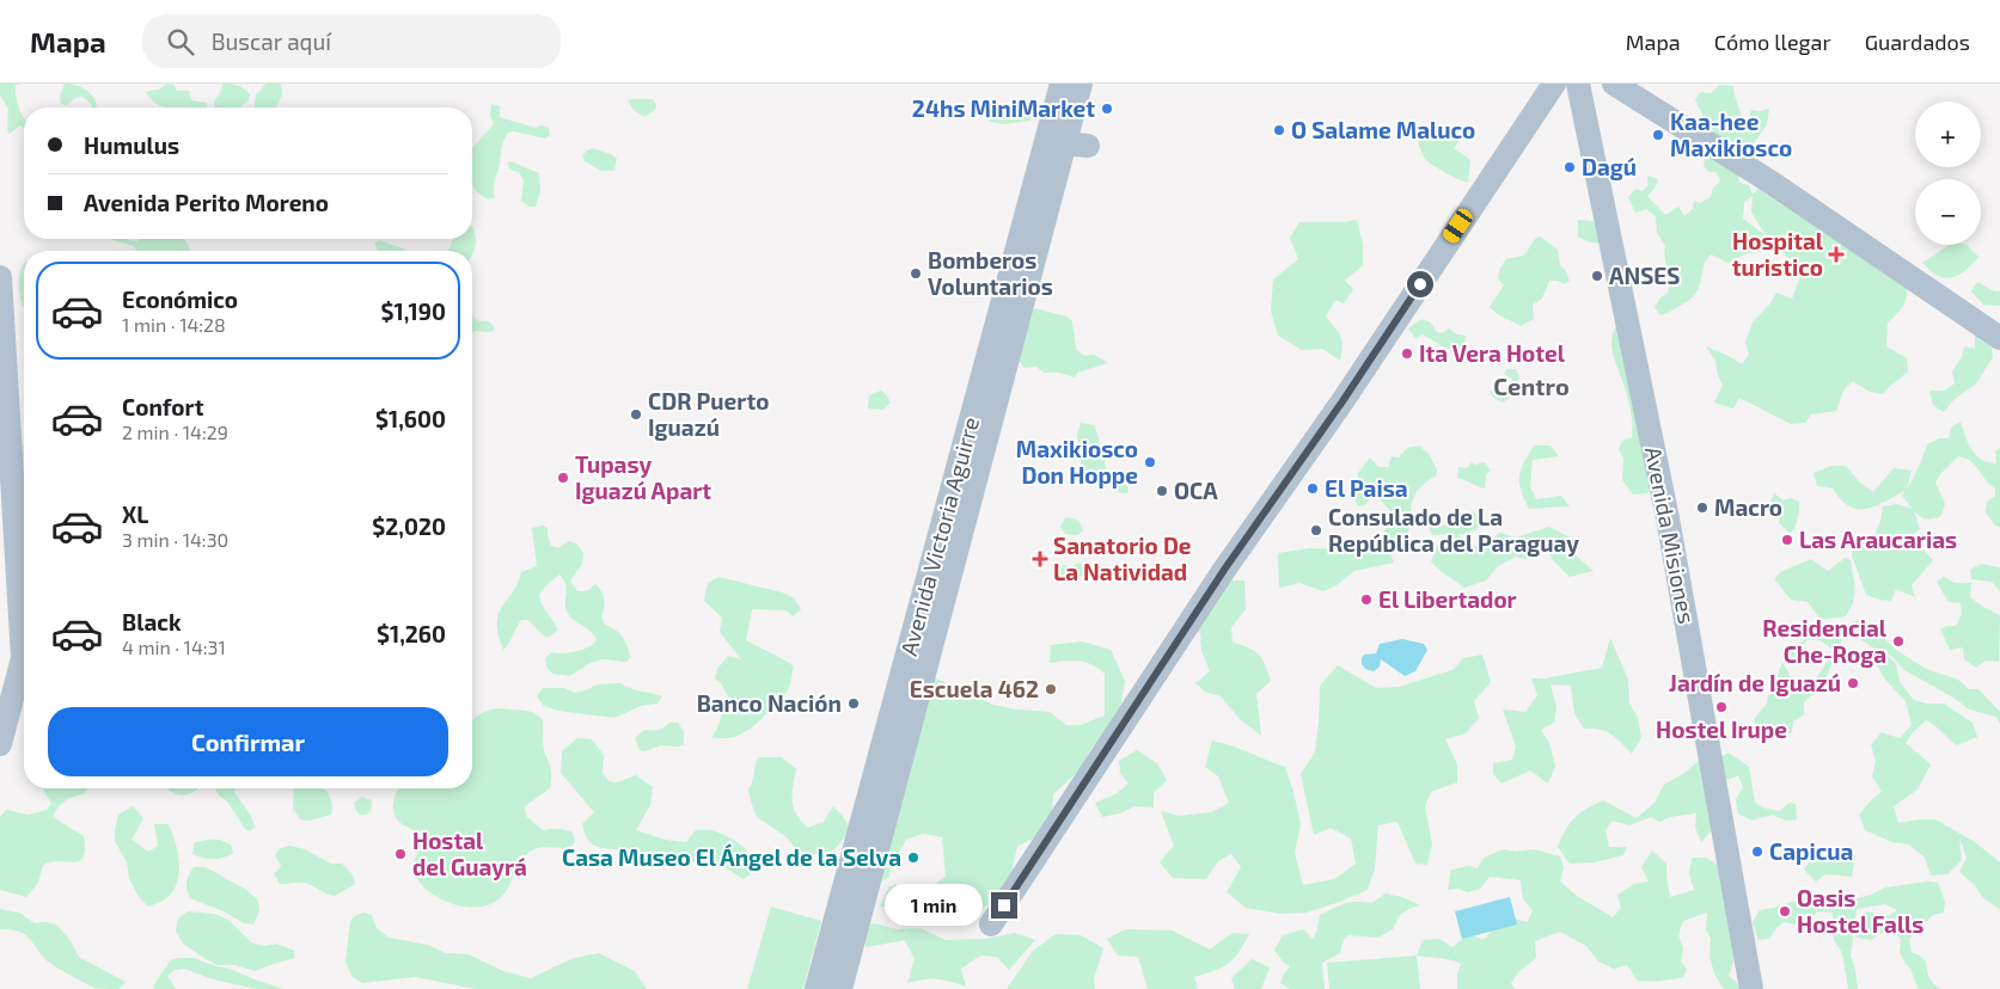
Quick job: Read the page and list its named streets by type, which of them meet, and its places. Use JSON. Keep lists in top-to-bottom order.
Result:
{
  "streets": {
    "main road": ["Avenida Misiones", "Avenida Victoria Aguirre"]
  },
  "districts": ["Centro"],
  "places": {
    "other": [
      "24hs MiniMarket",
      "O Salame Maluco",
      "Kaa-hee Maxikiosco",
      "Dagú",
      "Bomberos Voluntarios",
      "ANSES",
      "Ita Vera Hotel",
      "CDR Puerto Iguazú",
      "Maxikiosco Don Hoppe",
      "Tupasy Iguazú Apart",
      "El Paisa",
      "OCA",
      "Macro",
      "Consulado de La República del Paraguay",
      "Las Araucarias",
      "El Libertador",
      "Residencial Che-Roga",
      "Jardín de Iguazú",
      "Escuela 462",
      "Banco Nación",
      "Hostel Irupe",
      "Capicua",
      "Hostal del Guayrá",
      "Casa Museo El Ángel de la Selva",
      "Oasis Hostel Falls"
    ],
    "health": ["Hospital turistico", "Sanatorio De La Natividad"]
  },
  "page": {
    "header": "Mapa",
    "search": "Buscar aquí",
    "nav": ["Mapa", "Cómo llegar", "Guardados"],
    "map_buttons": ["+", "−"],
    "banner": ["Humulus", "Avenida Perito Moreno"],
    "list": [
      {
        "name": "Económico",
        "note": "1 min · 14:28",
        "value": "$1,190"
      },
      {
        "name": "Confort",
        "note": "2 min · 14:29",
        "value": "$1,600"
      },
      {
        "name": "XL",
        "note": "3 min · 14:30",
        "value": "$2,020"
      },
      {
        "name": "Black",
        "note": "4 min · 14:31",
        "value": "$1,260"
      }
    ],
    "buttons": "Confirmar",
    "bubble": "1 min"
  }
}
